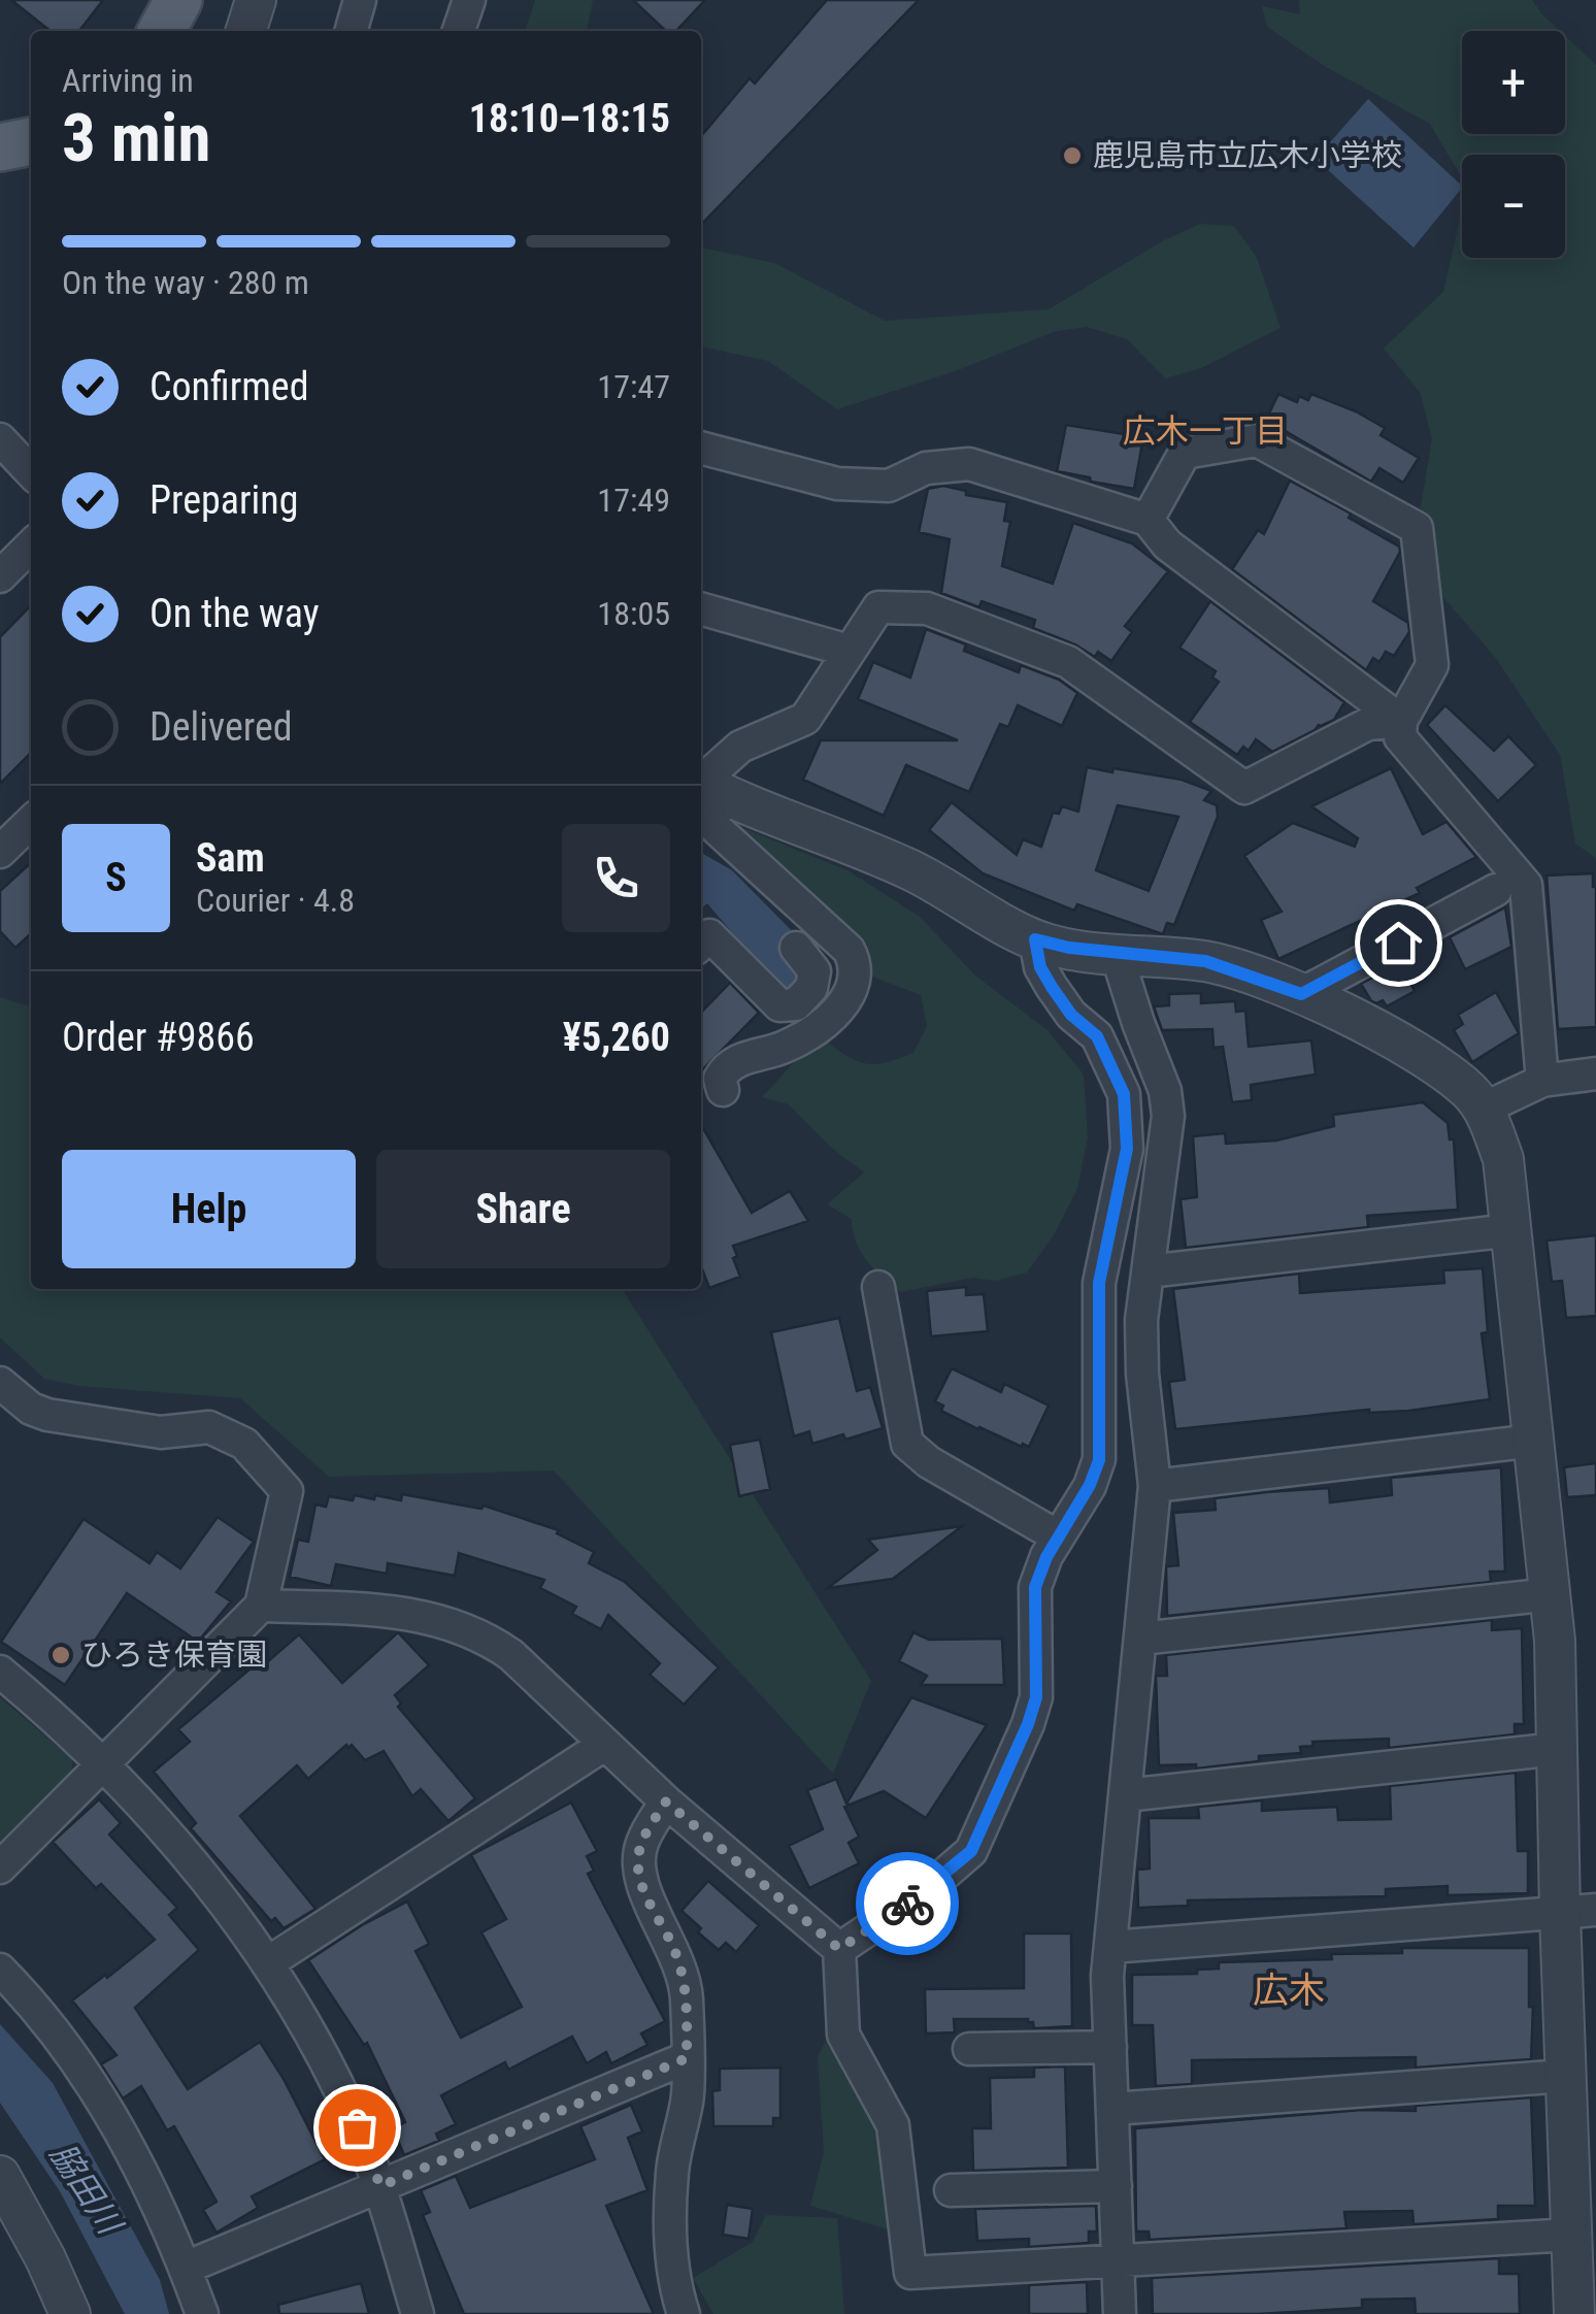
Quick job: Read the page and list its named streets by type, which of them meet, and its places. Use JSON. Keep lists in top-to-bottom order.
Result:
{
  "districts": ["広木一丁目", "広木"],
  "water": ["脇田川"],
  "places": ["鹿児島市立広木小学校", "ひろき保育園"],
  "page": {
    "map_buttons": ["+", "−"],
    "heading": ["3 min", "Arriving in", "18:10–18:15"],
    "panel": [
      "Sam",
      "Courier · 4.8",
      "Order #9866",
      "¥5,260"
    ],
    "bar": "On the way · 280 m",
    "list": [
      ["Confirmed", "17:47"],
      ["Preparing", "17:49"],
      ["On the way", "18:05"],
      "Delivered"
    ],
    "round": "S",
    "buttons": ["Help", "Share"]
  }
}
